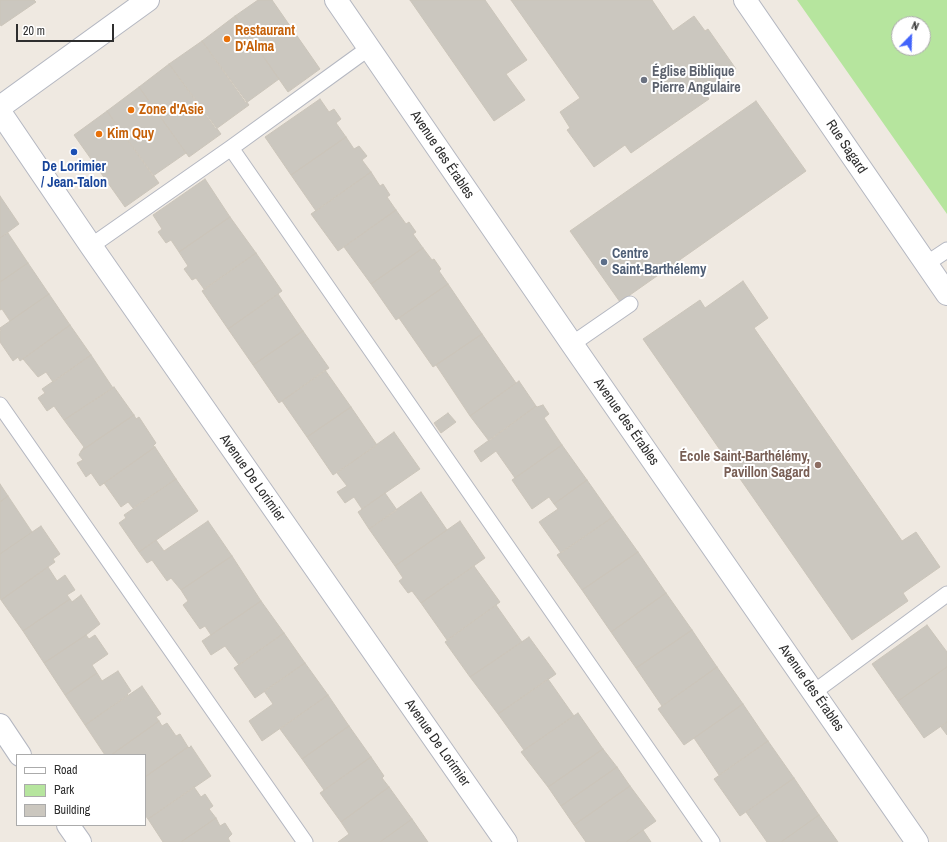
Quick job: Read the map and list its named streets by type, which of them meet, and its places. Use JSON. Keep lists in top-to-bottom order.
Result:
{
  "streets": {
    "street": ["Rue Sagard", "Avenue des Érables", "Avenue De Lorimier"]
  },
  "places": [
    "Restaurant D'Alma",
    "Église Biblique Pierre Angulaire",
    "Zone d'Asie",
    "Kim Quy",
    "De Lorimier / Jean-Talon",
    "Centre Saint-Barthélemy",
    "École Saint-Barthélémy, Pavillon Sagard"
  ],
  "legend": ["Road", "Park", "Building"],
  "scale_bar": "20 m",
  "north": "top right"
}
